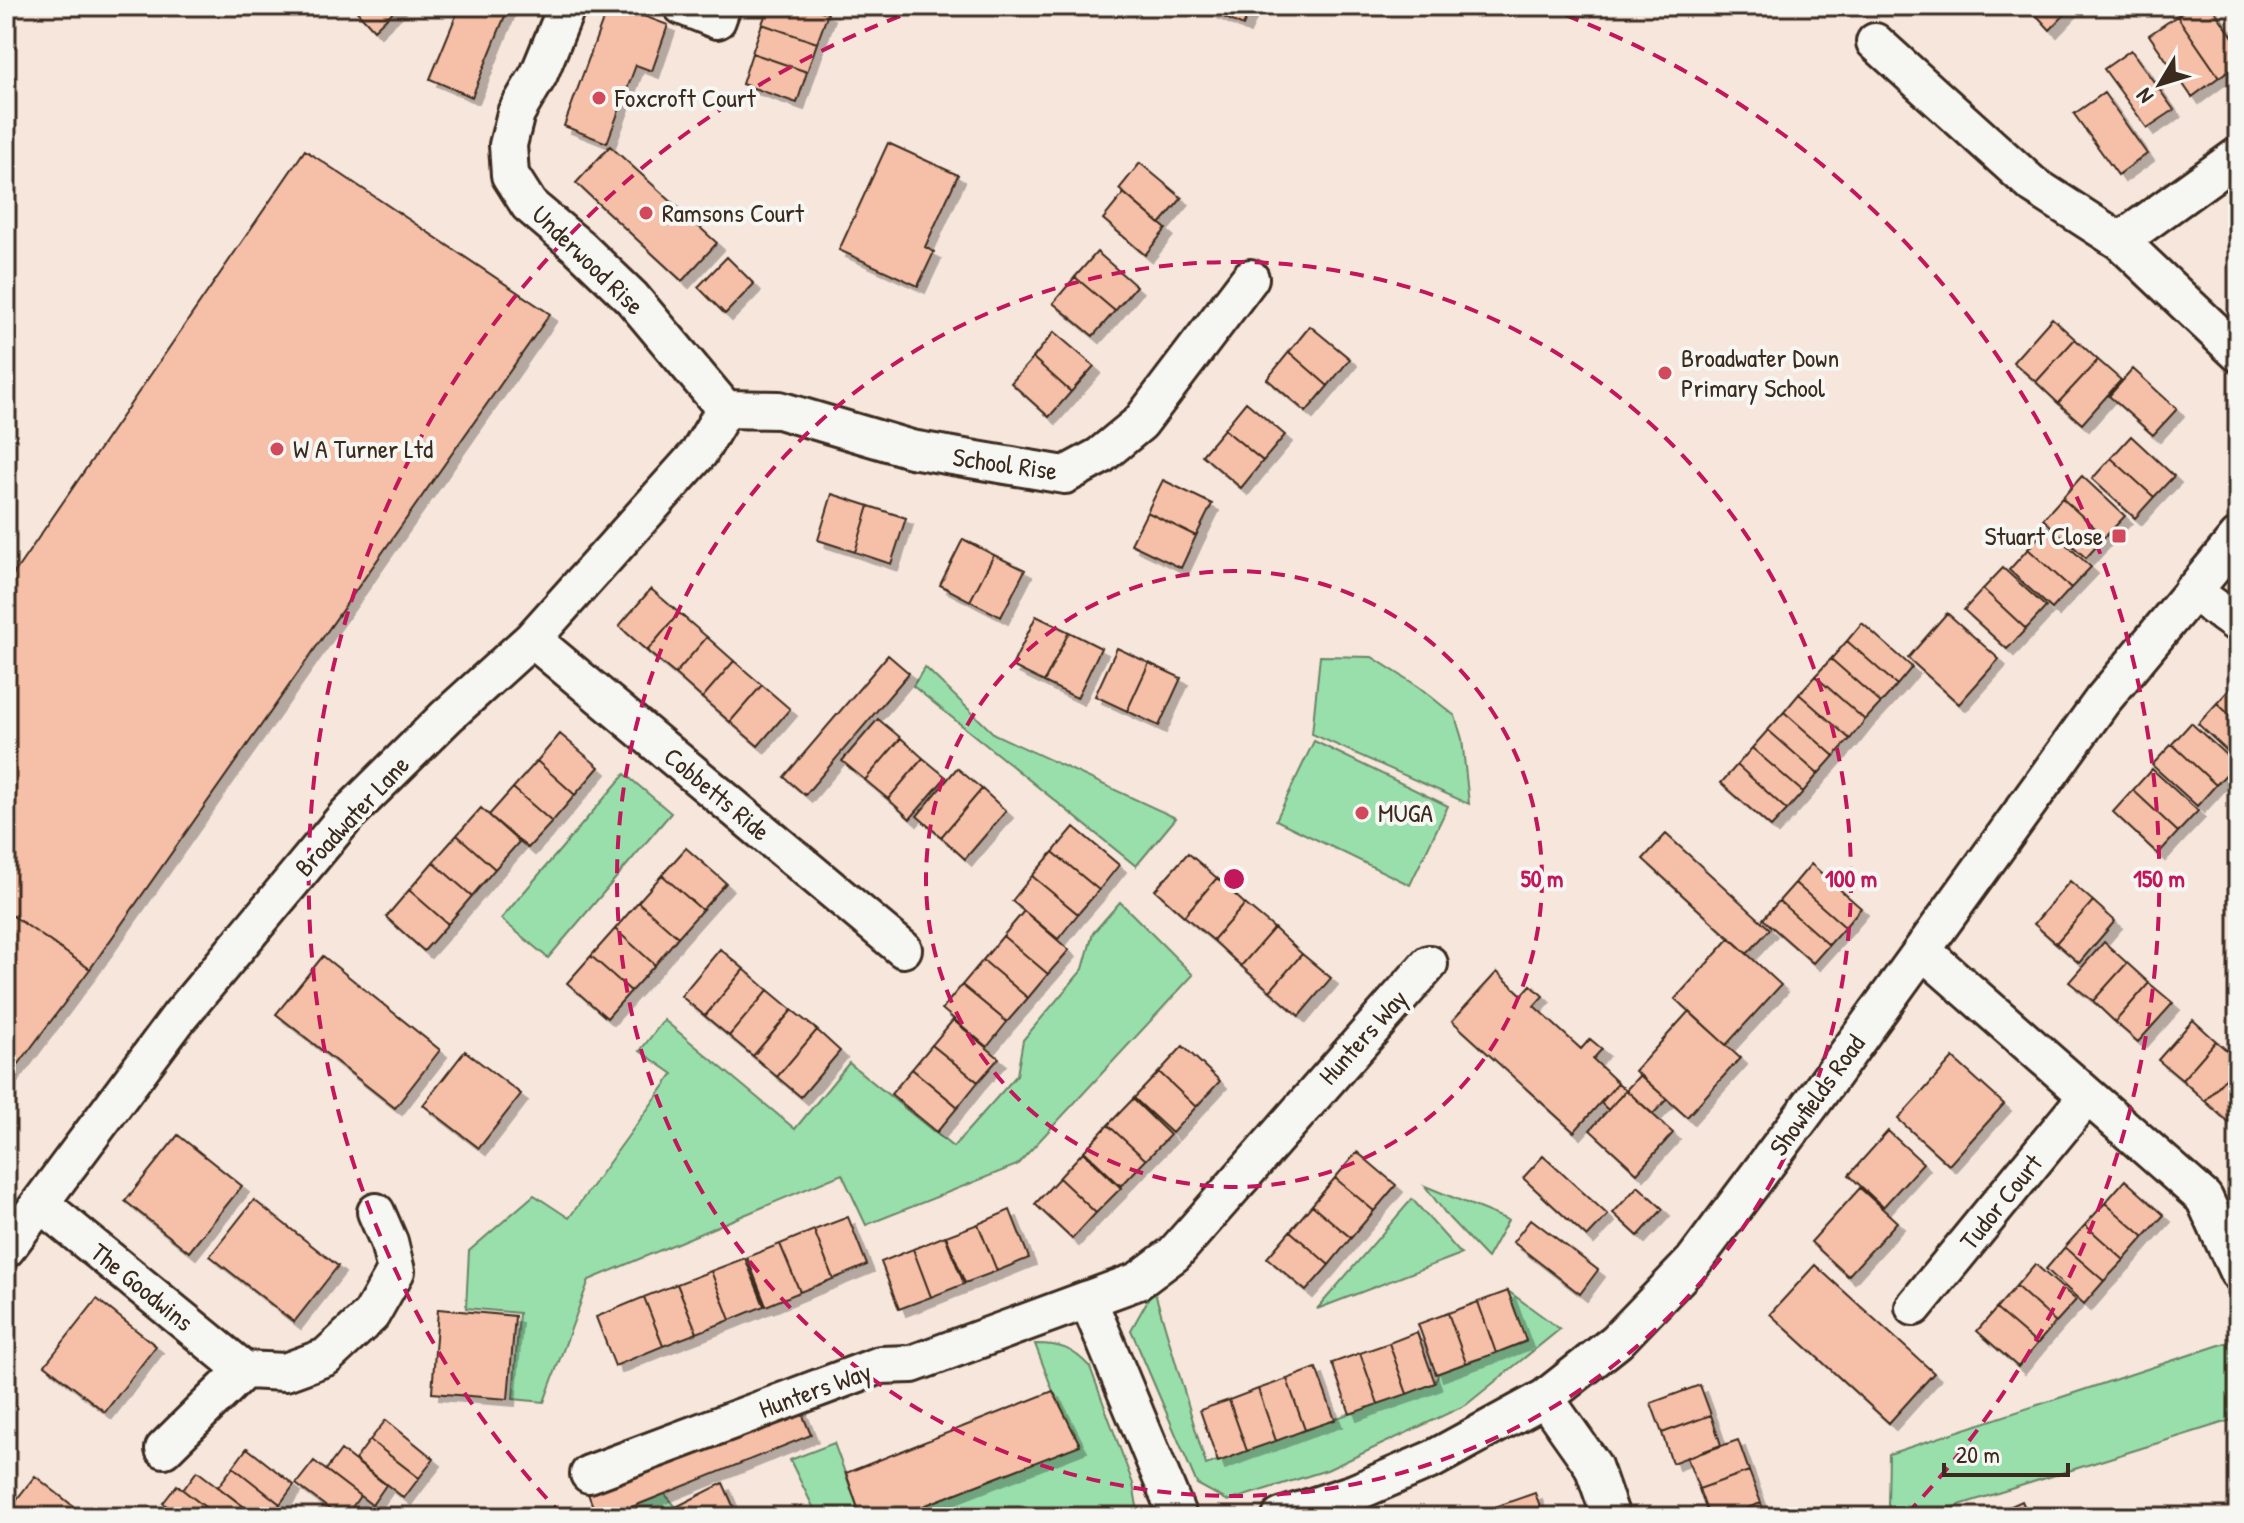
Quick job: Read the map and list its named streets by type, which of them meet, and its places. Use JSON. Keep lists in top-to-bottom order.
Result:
{
  "streets": {
    "street": [
      "Underwood Rise",
      "School Rise",
      "Cobbetts Ride",
      "Broadwater Lane",
      "Hunters Way",
      "Showfields Road",
      "Tudor Court",
      "The Goodwins"
    ]
  },
  "crossings": [
    ["Underwood Rise", "School Rise"],
    ["Underwood Rise", "Broadwater Lane"],
    ["School Rise", "Broadwater Lane"],
    ["Cobbetts Ride", "Broadwater Lane"],
    ["Broadwater Lane", "The Goodwins"]
  ],
  "places": {
    "other": [
      "Foxcroft Court",
      "Ramsons Court",
      "Broadwater Down Primary School",
      "W A Turner Ltd",
      "MUGA"
    ],
    "transit": ["Stuart Close"]
  },
  "scale_bar": "20 m",
  "north": "bottom left",
  "rings": ["50 m", "100 m", "150 m"]
}
